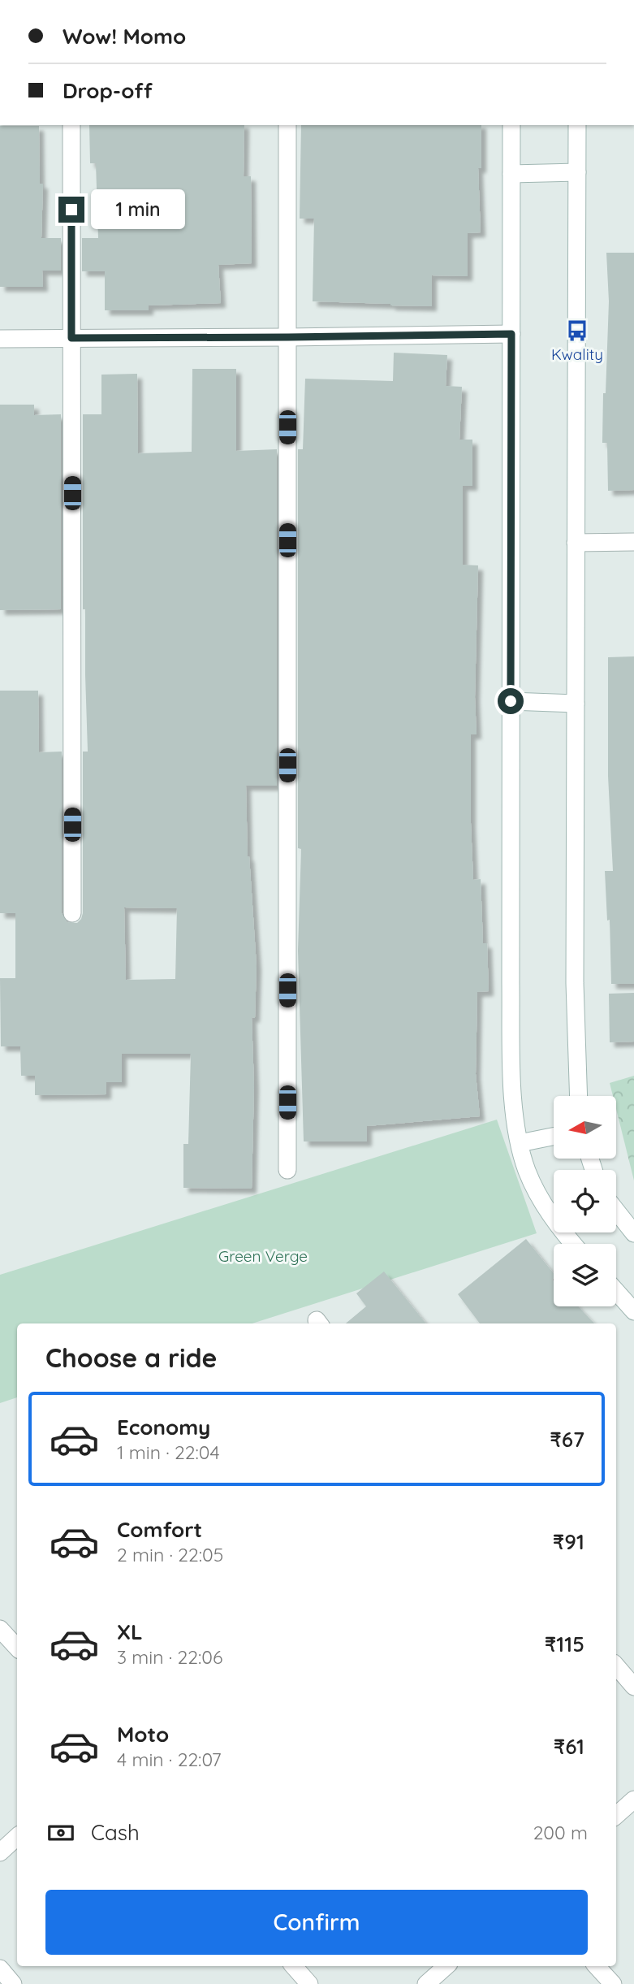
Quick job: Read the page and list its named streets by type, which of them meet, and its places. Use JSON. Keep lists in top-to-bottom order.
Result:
{
  "parks": ["Green Verge"],
  "places": {
    "bus stop": ["Kwality"]
  },
  "north": "left",
  "page": {
    "banner": ["Wow! Momo", "Drop-off"],
    "bubble": "1 min",
    "heading": "Choose a ride",
    "list": [
      {
        "name": "Economy",
        "note": "1 min · 22:04",
        "value": "₹67"
      },
      {
        "name": "Comfort",
        "note": "2 min · 22:05",
        "value": "₹91"
      },
      {
        "name": "XL",
        "note": "3 min · 22:06",
        "value": "₹115"
      },
      {
        "name": "Moto",
        "note": "4 min · 22:07",
        "value": "₹61"
      }
    ],
    "pay": ["Cash", "200 m"],
    "buttons": "Confirm"
  }
}
